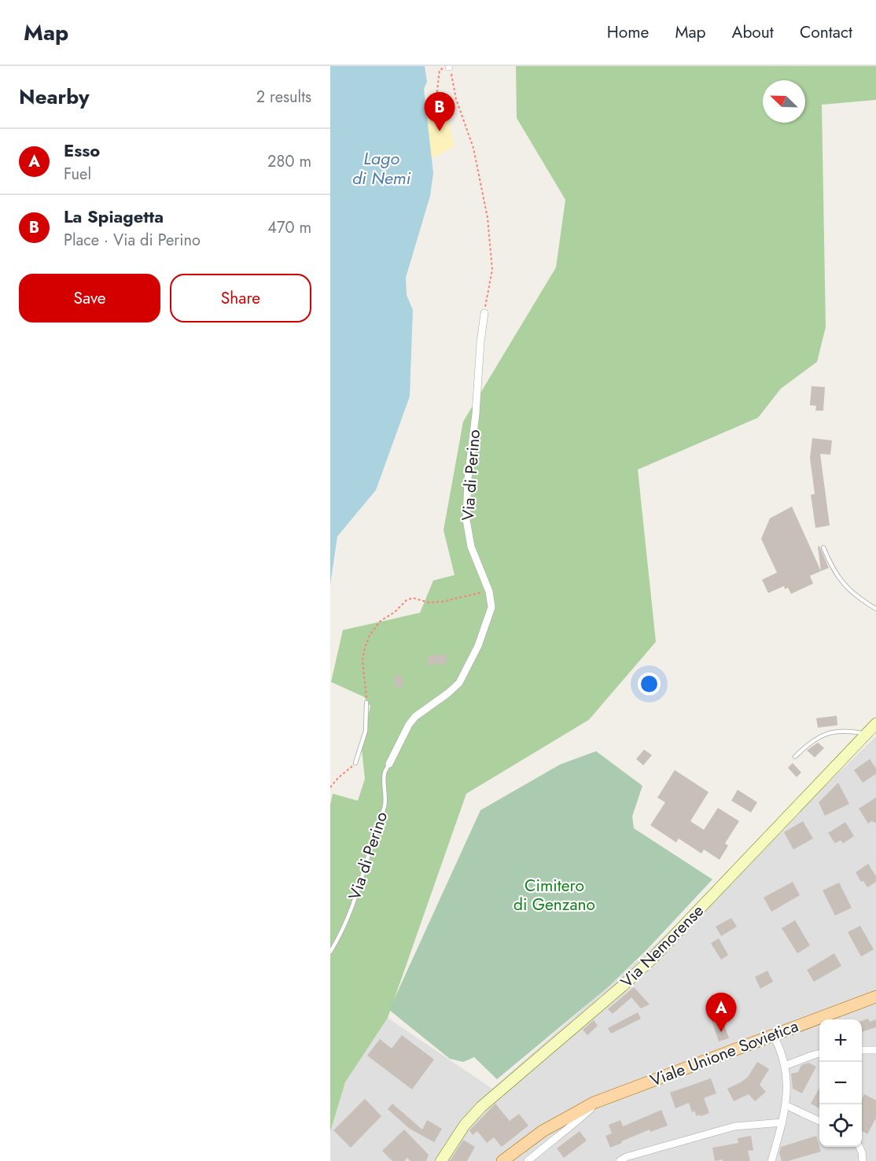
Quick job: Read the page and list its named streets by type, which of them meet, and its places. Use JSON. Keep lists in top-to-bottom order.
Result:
{
  "streets": {
    "main road": ["Via Nemorense", "Viale Unione Sovietica"],
    "street": ["Via di Perino"]
  },
  "water": ["Lago di Nemi"],
  "parks": ["Cimitero di Genzano"],
  "north": "top left",
  "page": {
    "header": "Map",
    "nav": [
      "Home",
      "Map",
      "About",
      "Contact"
    ],
    "heading": ["Nearby", "2 results"],
    "pins": ["B", "A"],
    "list": [
      {
        "mark": "A",
        "name": "Esso",
        "note": "Fuel",
        "value": "280 m"
      },
      {
        "mark": "B",
        "name": "La Spiagetta",
        "note": "Place · Via di Perino",
        "value": "470 m"
      }
    ],
    "buttons": ["Save", "Share"],
    "map_buttons": ["+", "−"]
  }
}
